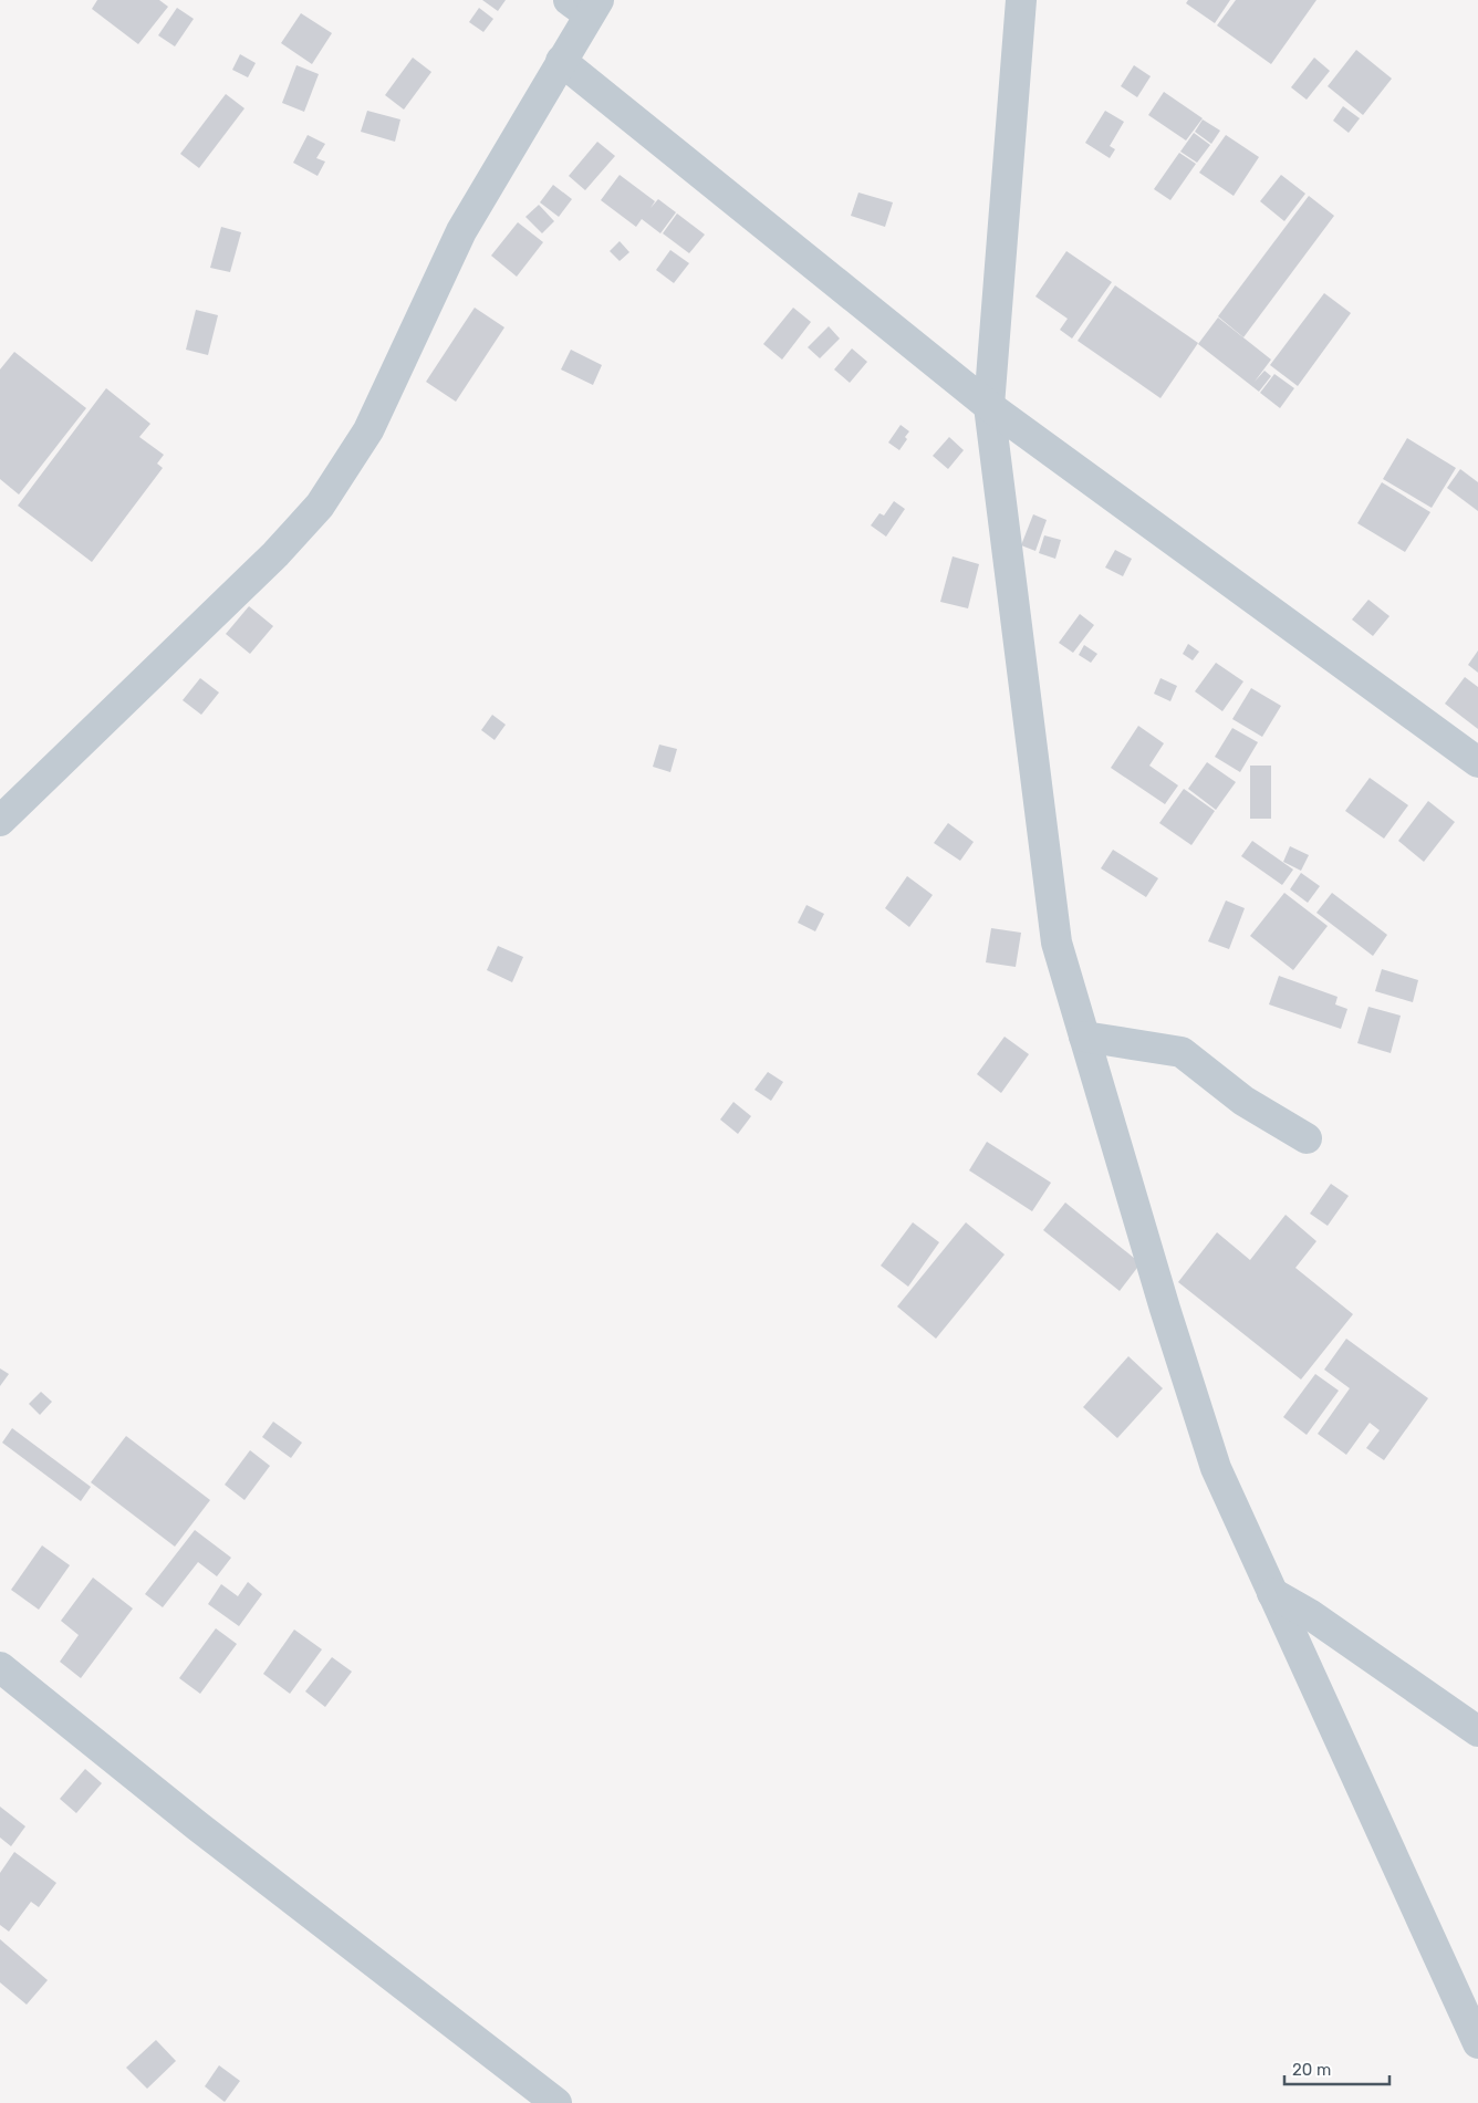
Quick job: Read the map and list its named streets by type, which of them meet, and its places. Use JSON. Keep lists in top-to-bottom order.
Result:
{
  "scale_bar": "20 m"
}
